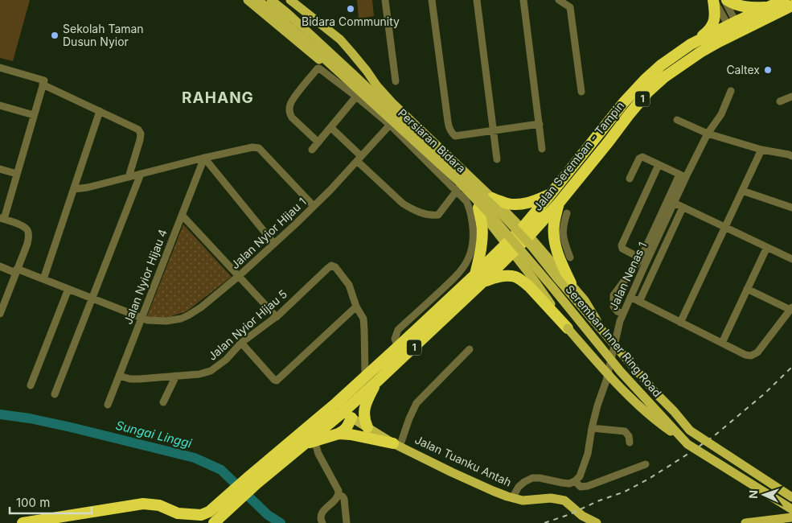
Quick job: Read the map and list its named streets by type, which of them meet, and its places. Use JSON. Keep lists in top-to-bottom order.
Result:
{
  "streets": {
    "highway": ["1", "Jalan Seremban - Tampin"],
    "main road": ["Persiaran Bidara", "Seremban Inner Ring Road", "Jalan Tuanku Antah"],
    "street": [
      "Jalan Nyior Hijau 1",
      "Jalan Nenas 1",
      "Jalan Nyior Hijau 4",
      "Jalan Nyior Hijau 5"
    ]
  },
  "crossings": [
    ["1", "Persiaran Bidara"],
    ["1", "Jalan Seremban - Tampin"],
    ["1", "Jalan Tuanku Antah"],
    ["Persiaran Bidara", "Jalan Seremban - Tampin"],
    ["Persiaran Bidara", "Seremban Inner Ring Road"],
    ["Jalan Nyior Hijau 1", "Jalan Nyior Hijau 4"],
    ["Jalan Nyior Hijau 4", "Jalan Nyior Hijau 5"]
  ],
  "districts": ["RAHANG"],
  "water": ["Sungai Linggi"],
  "places": ["Bidara Community", "Sekolah Taman Dusun Nyior", "Caltex"],
  "scale_bar": "100 m",
  "north": "left"
}
